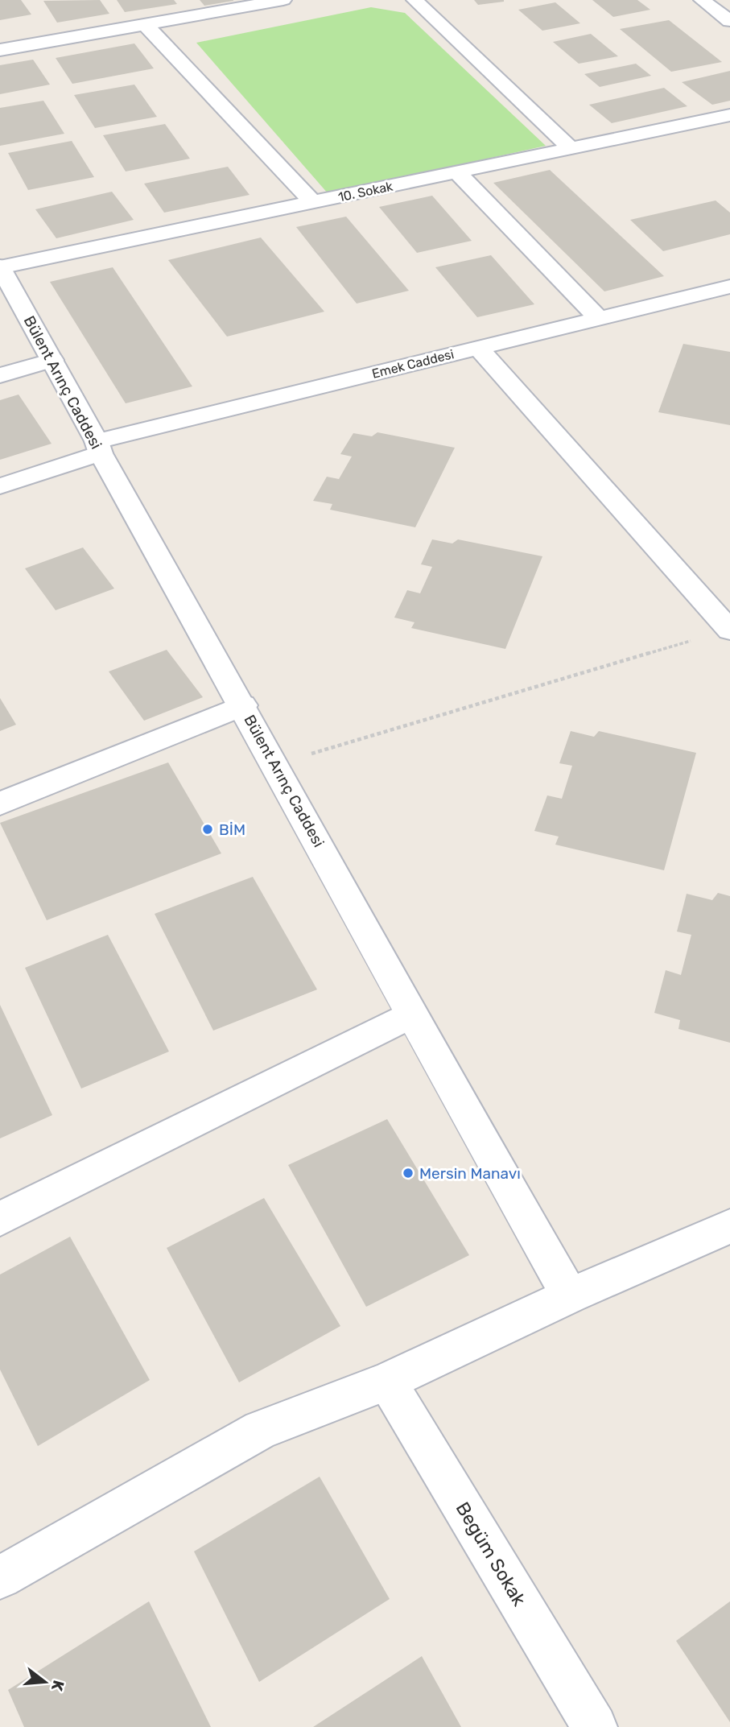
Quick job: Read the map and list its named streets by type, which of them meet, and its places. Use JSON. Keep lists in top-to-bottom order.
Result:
{
  "streets": {
    "street": [
      "10. Sokak",
      "Emek Caddesi",
      "Bülent Arınç Caddesi",
      "Begüm Sokak"
    ]
  },
  "crossings": [
    ["10. Sokak", "Bülent Arınç Caddesi"],
    ["Emek Caddesi", "Bülent Arınç Caddesi"]
  ],
  "places": ["BİM", "Mersin Manavı"],
  "north": "right"
}
